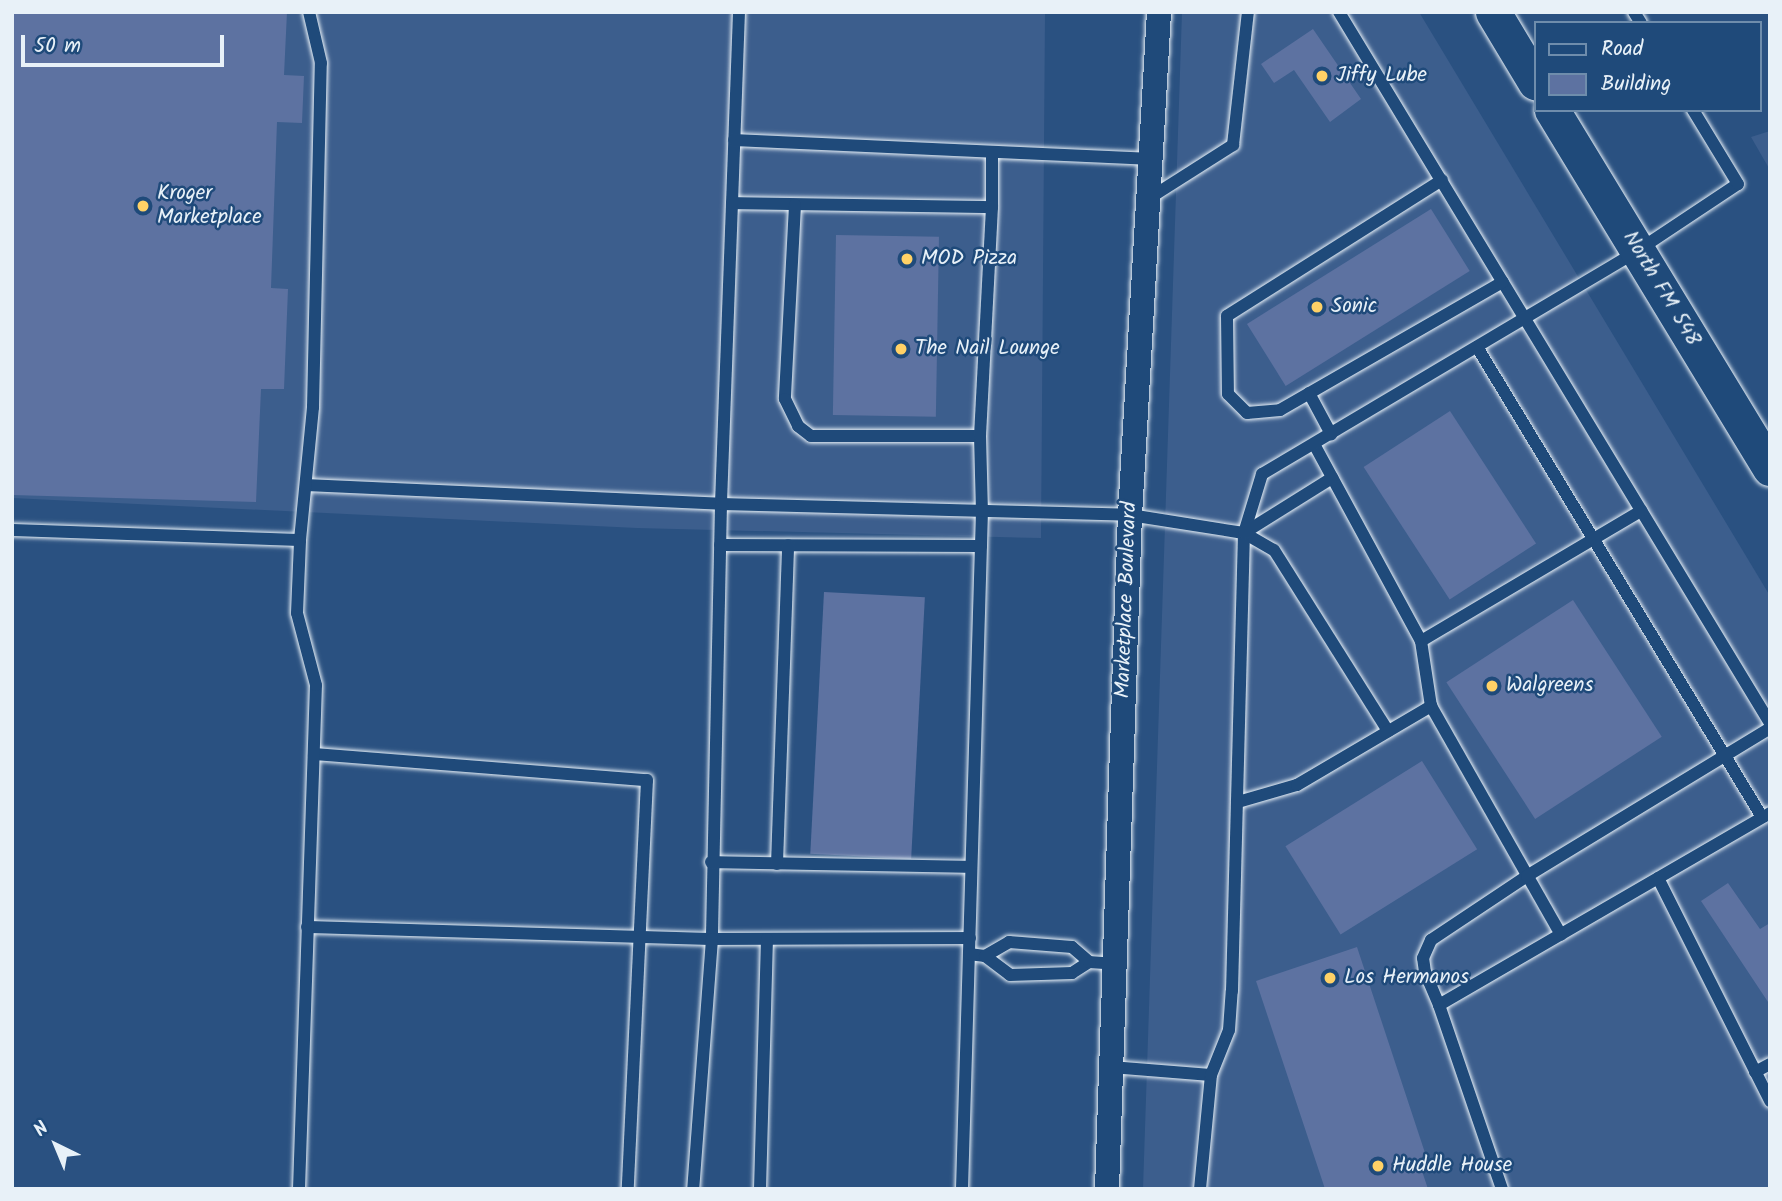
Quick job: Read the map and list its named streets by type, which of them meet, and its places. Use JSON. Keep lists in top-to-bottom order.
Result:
{
  "streets": {
    "main road": ["North FM 548"],
    "street": ["Marketplace Boulevard"]
  },
  "places": [
    "Jiffy Lube",
    "Kroger Marketplace",
    "MOD Pizza",
    "Sonic",
    "The Nail Lounge",
    "Walgreens",
    "Los Hermanos",
    "Huddle House"
  ],
  "legend": ["Road", "Building"],
  "scale_bar": "50 m",
  "north": "top left"
}
